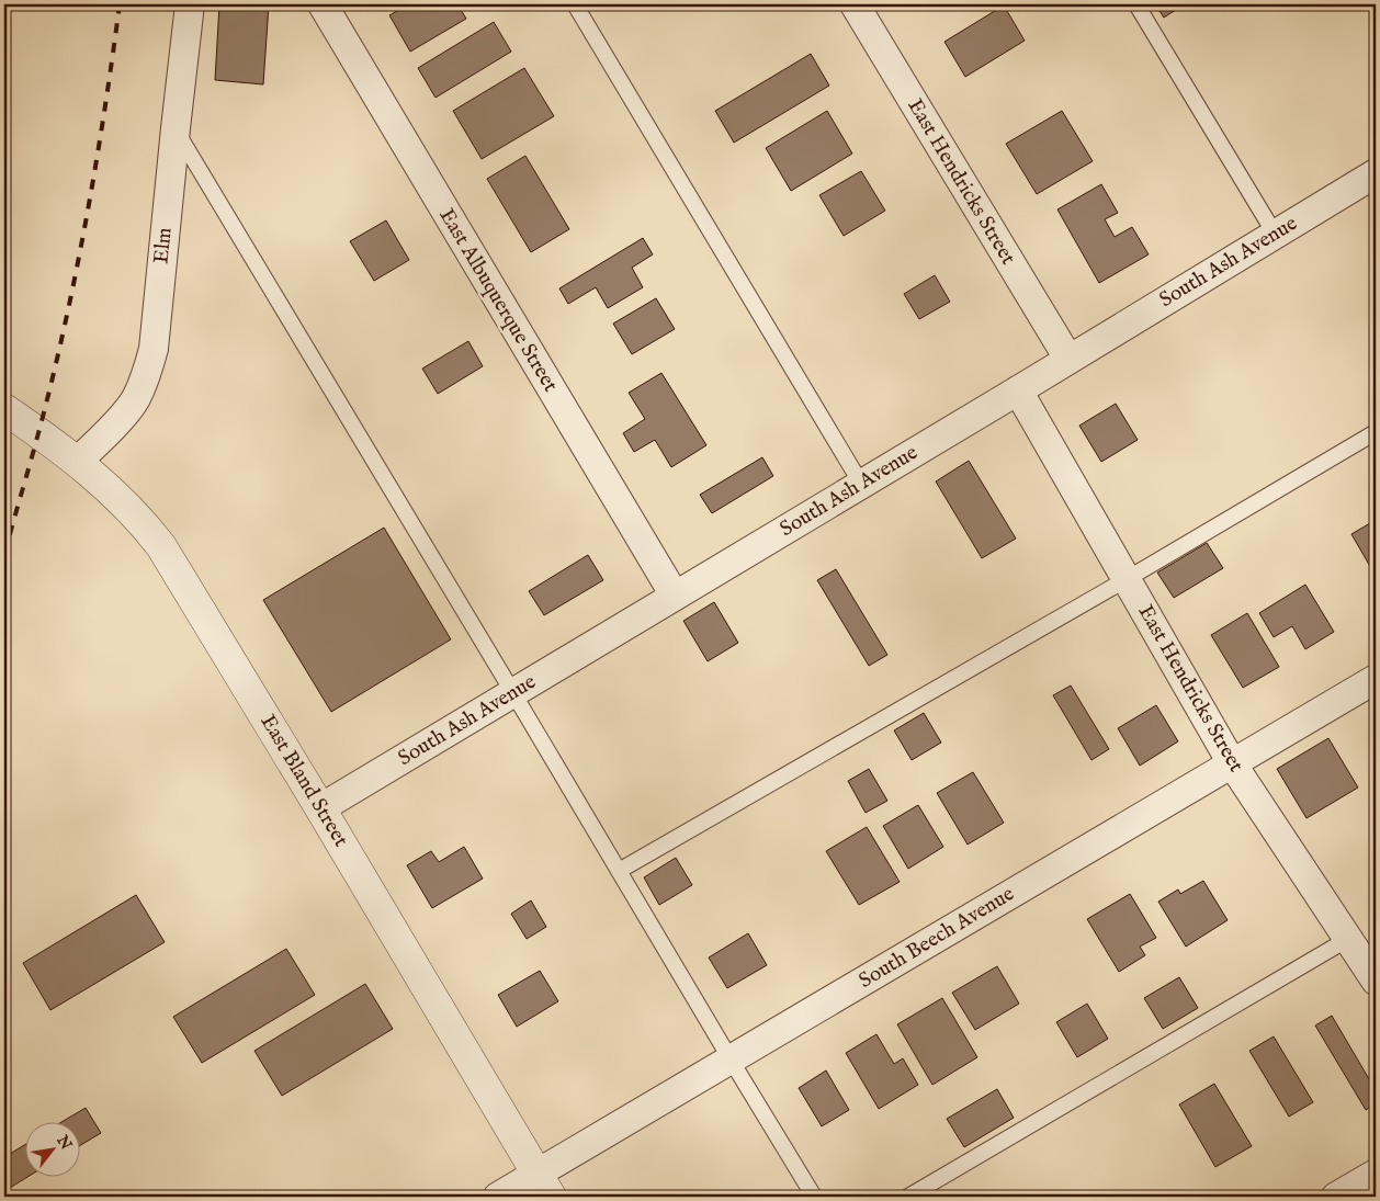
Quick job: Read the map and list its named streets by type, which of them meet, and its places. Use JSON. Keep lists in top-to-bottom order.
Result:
{
  "streets": {
    "street": [
      "East Hendricks Street",
      "Elm",
      "South Ash Avenue",
      "East Albuquerque Street",
      "East Bland Street",
      "South Beech Avenue"
    ]
  },
  "crossings": [
    ["East Hendricks Street", "South Ash Avenue"],
    ["East Hendricks Street", "South Beech Avenue"],
    ["Elm", "East Bland Street"],
    ["South Ash Avenue", "East Albuquerque Street"],
    ["South Ash Avenue", "East Bland Street"],
    ["East Bland Street", "South Beech Avenue"]
  ],
  "north": "top right"
}
